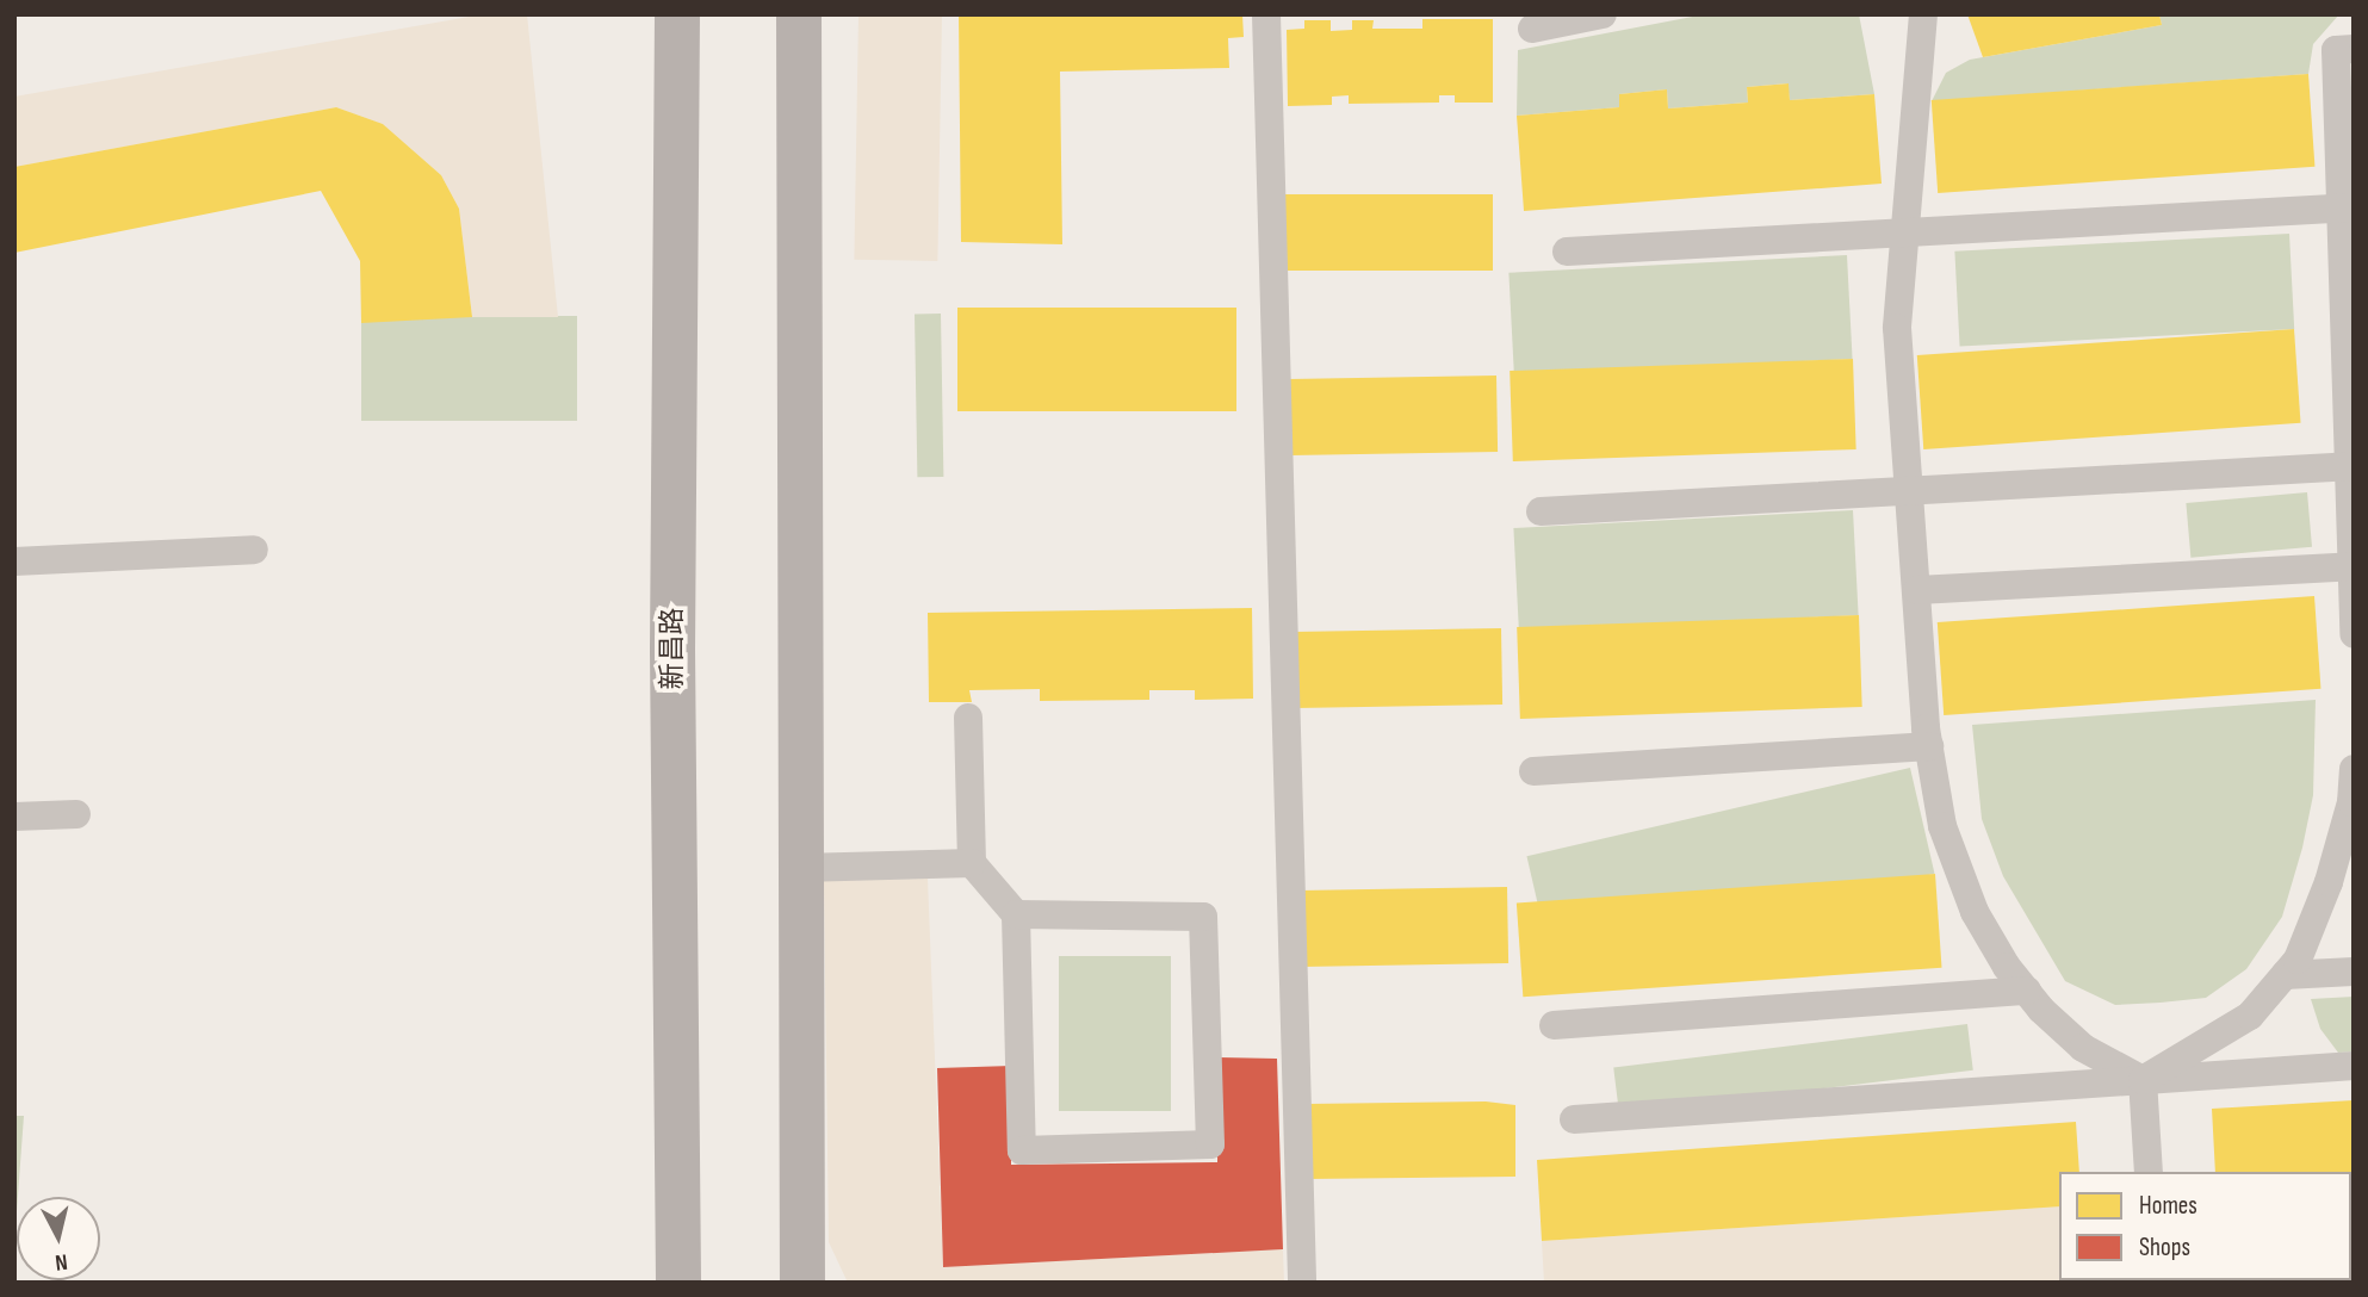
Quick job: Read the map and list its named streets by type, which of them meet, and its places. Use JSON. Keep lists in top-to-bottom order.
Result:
{
  "streets": {
    "main road": ["新昌路"]
  },
  "legend": ["Homes", "Shops"],
  "north": "bottom"
}
